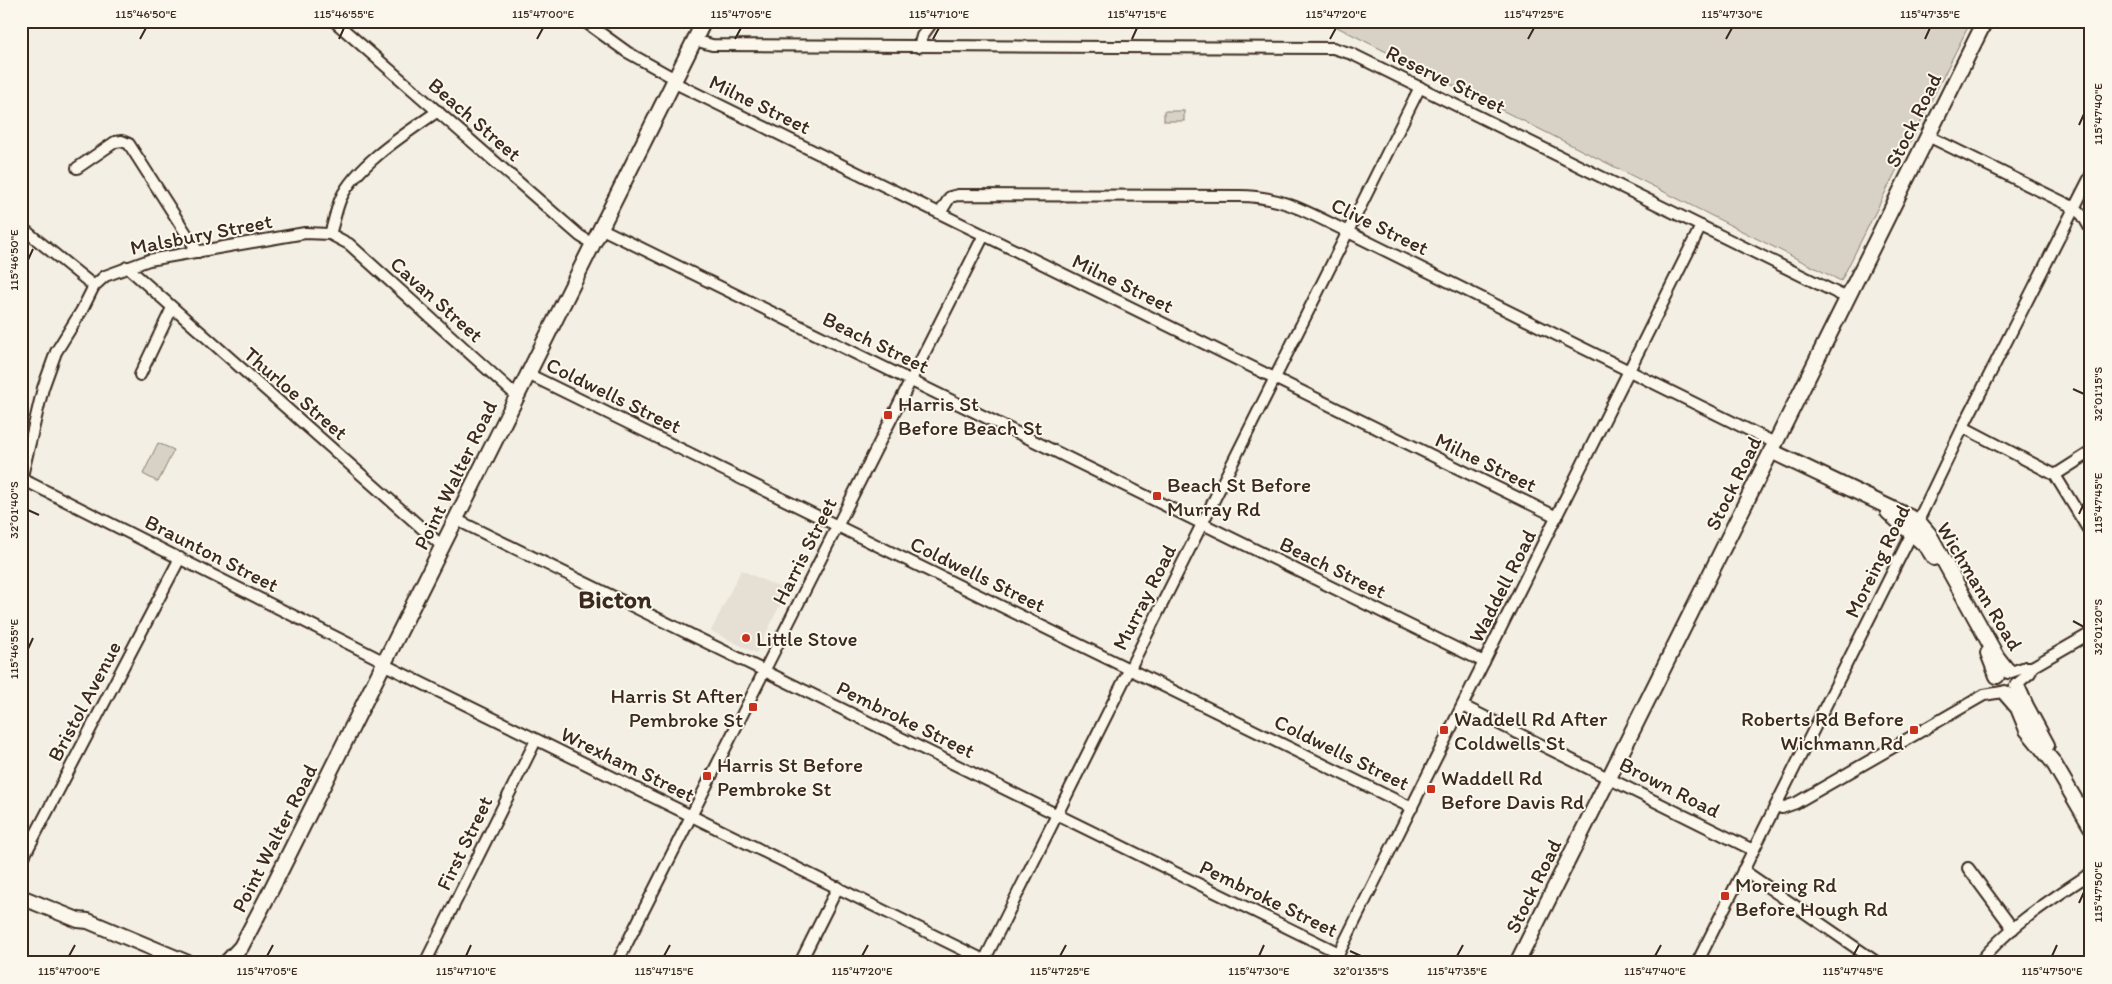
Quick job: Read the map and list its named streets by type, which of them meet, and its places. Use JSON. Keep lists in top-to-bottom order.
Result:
{
  "streets": {
    "street": [
      "Reserve Street",
      "Milne Street",
      "Beach Street",
      "Stock Road",
      "Clive Street",
      "Malsbury Street",
      "Cavan Street",
      "Thurloe Street",
      "Coldwells Street",
      "Point Walter Road",
      "Harris Street",
      "Braunton Street",
      "Moreing Road",
      "Waddell Road",
      "Wichmann Road",
      "Murray Road",
      "Bristol Avenue",
      "Pembroke Street",
      "Wrexham Street",
      "Brown Road",
      "First Street"
    ]
  },
  "crossings": [
    ["Reserve Street", "Stock Road"],
    ["Reserve Street", "Point Walter Road"],
    ["Reserve Street", "Waddell Road"],
    ["Reserve Street", "Murray Road"],
    ["Milne Street", "Clive Street"],
    ["Milne Street", "Point Walter Road"],
    ["Milne Street", "Harris Street"],
    ["Milne Street", "Waddell Road"],
    ["Milne Street", "Murray Road"],
    ["Beach Street", "Point Walter Road"],
    ["Beach Street", "Harris Street"],
    ["Beach Street", "Waddell Road"],
    ["Beach Street", "Murray Road"],
    ["Stock Road", "Clive Street"],
    ["Stock Road", "Brown Road"],
    ["Clive Street", "Moreing Road"],
    ["Clive Street", "Waddell Road"],
    ["Clive Street", "Wichmann Road"],
    ["Clive Street", "Murray Road"],
    ["Malsbury Street", "Cavan Street"],
    ["Malsbury Street", "Thurloe Street"],
    ["Malsbury Street", "Braunton Street"],
    ["Cavan Street", "Point Walter Road"],
    ["Thurloe Street", "Point Walter Road"],
    ["Coldwells Street", "Point Walter Road"],
    ["Coldwells Street", "Harris Street"],
    ["Coldwells Street", "Waddell Road"],
    ["Coldwells Street", "Murray Road"],
    ["Point Walter Road", "Braunton Street"],
    ["Point Walter Road", "Pembroke Street"],
    ["Point Walter Road", "Wrexham Street"],
    ["Harris Street", "Pembroke Street"],
    ["Harris Street", "Wrexham Street"],
    ["Braunton Street", "Bristol Avenue"],
    ["Braunton Street", "Wrexham Street"],
    ["Moreing Road", "Wichmann Road"],
    ["Moreing Road", "Brown Road"],
    ["Waddell Road", "Pembroke Street"],
    ["Waddell Road", "Brown Road"],
    ["Murray Road", "Pembroke Street"],
    ["Murray Road", "Wrexham Street"],
    ["Wrexham Street", "First Street"]
  ],
  "districts": ["Bicton"],
  "places": {
    "transit": [
      "Harris St Before Beach St",
      "Beach St Before Murray Rd",
      "Harris St After Pembroke St",
      "Waddell Rd After Coldwells St",
      "Roberts Rd Before Wichmann Rd",
      "Harris St Before Pembroke St",
      "Waddell Rd Before Davis Rd",
      "Moreing Rd Before Hough Rd"
    ],
    "other": ["Little Stove"]
  },
  "coordinates": [
    "115°46'50\"E",
    "115°46'55\"E",
    "115°47'00\"E",
    "115°47'05\"E",
    "115°47'10\"E",
    "115°47'15\"E",
    "115°47'20\"E",
    "115°47'25\"E",
    "115°47'30\"E",
    "115°47'35\"E",
    "115°47'40\"E",
    "32°01'15\"S",
    "115°47'45\"E",
    "32°01'40\"S",
    "32°01'20\"S",
    "115°47'50\"E",
    "32°01'35\"S"
  ]
}
